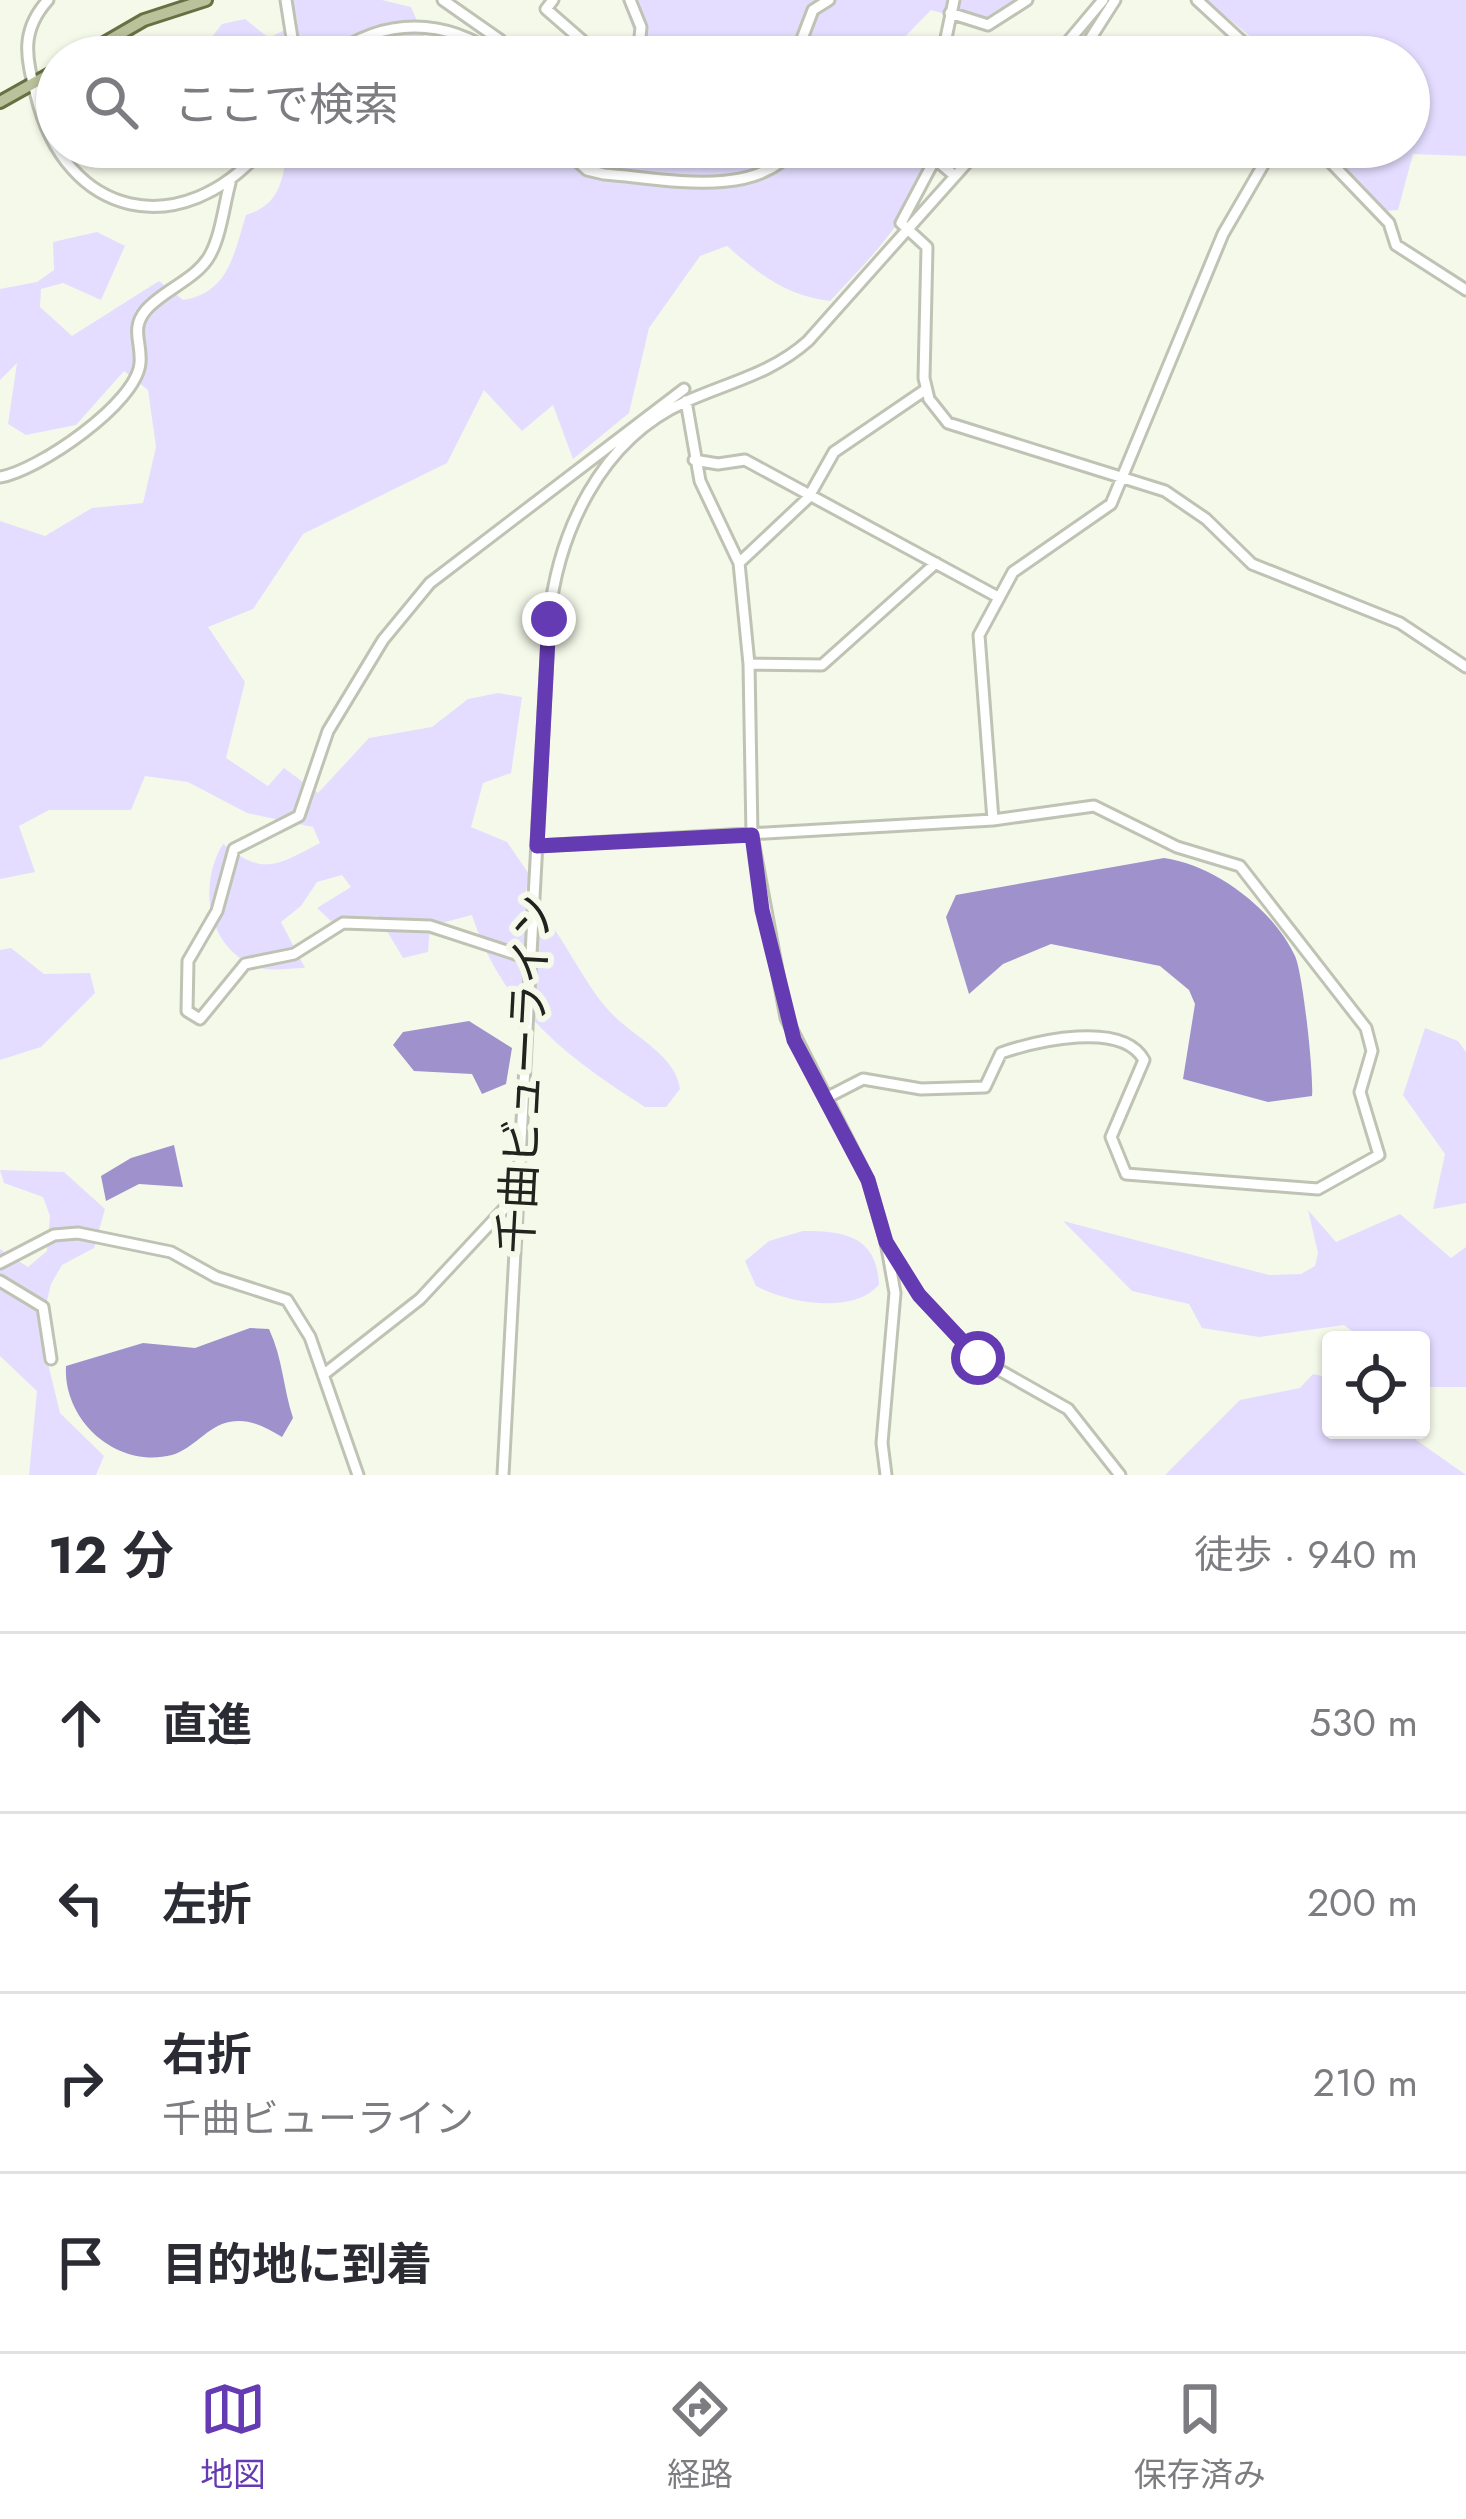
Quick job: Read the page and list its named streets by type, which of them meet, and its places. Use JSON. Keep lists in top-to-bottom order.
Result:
{
  "streets": {
    "street": ["千曲ビューライン"]
  },
  "page": {
    "search": "ここで検索",
    "heading": ["12 分", "徒歩 · 940 m"],
    "list": [
      ["直進", "530 m"],
      ["左折", "200 m"],
      ["右折", "千曲ビューライン", "210 m"],
      "目的地に到着"
    ],
    "nav": ["地図", "経路", "保存済み"]
  }
}
